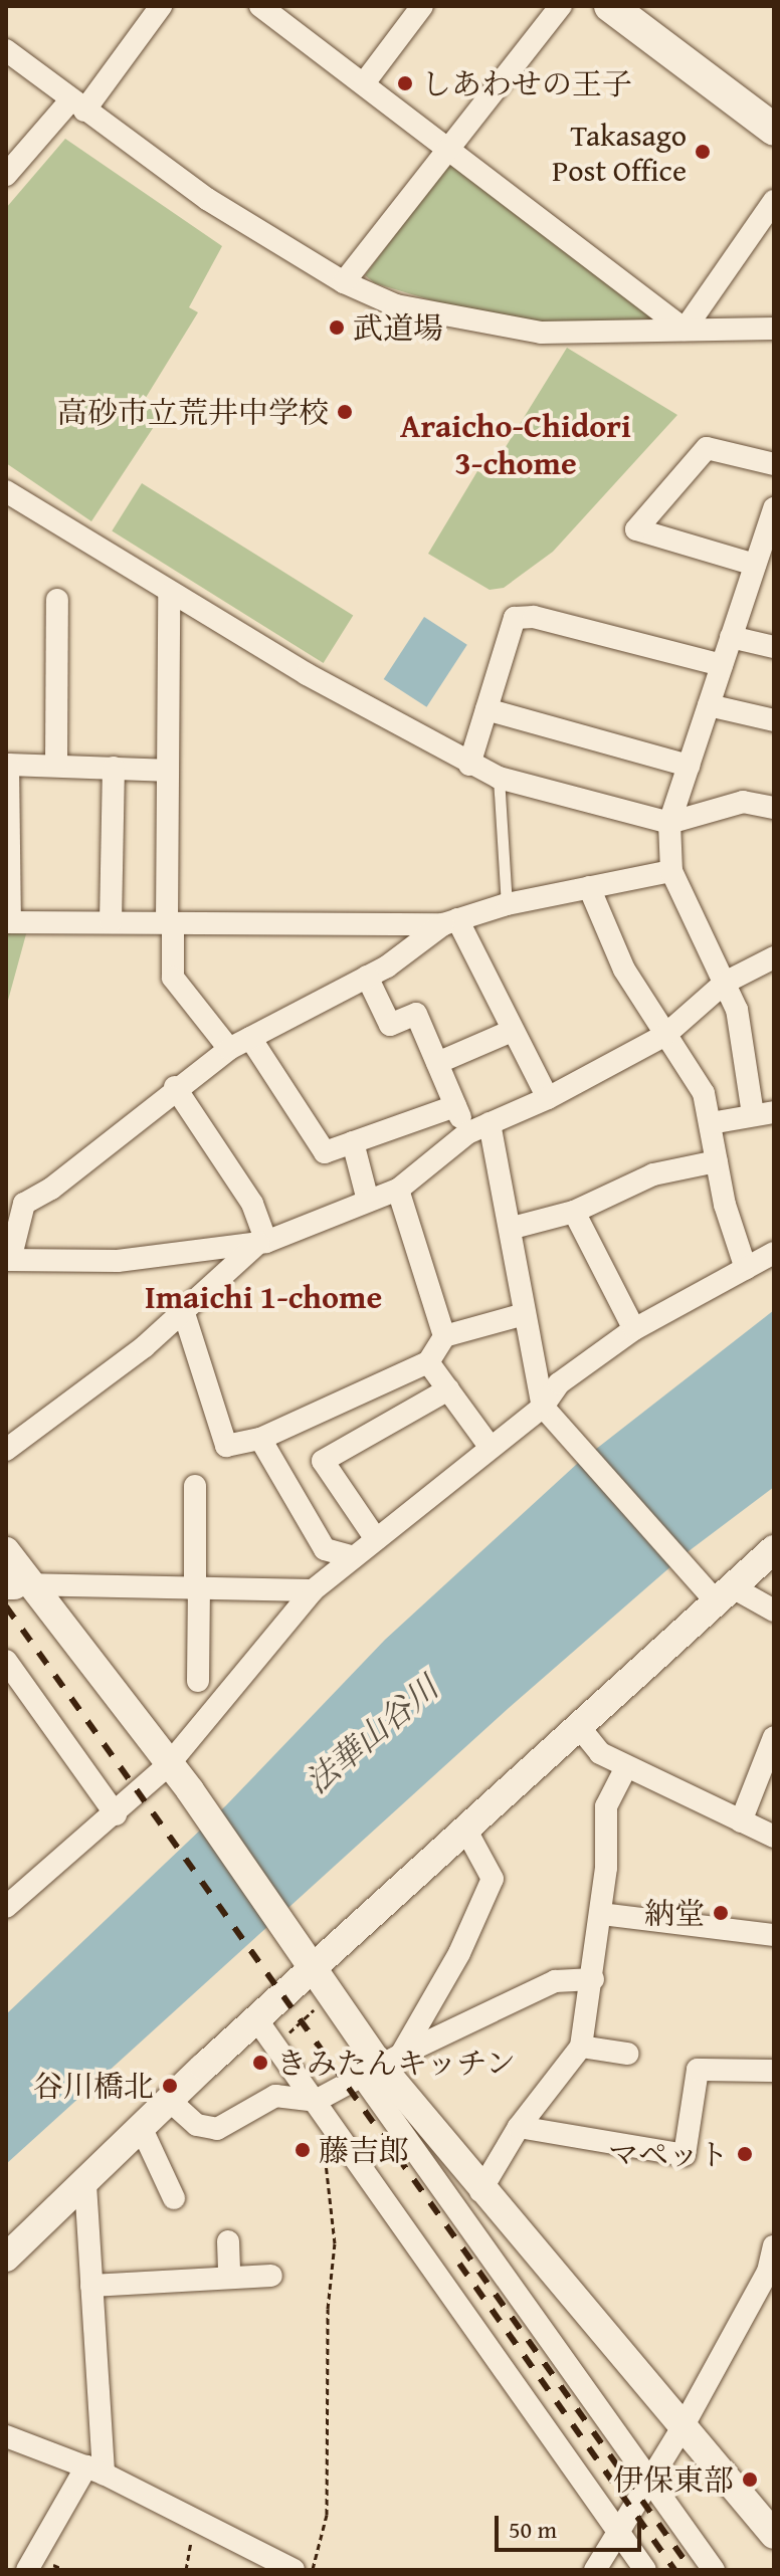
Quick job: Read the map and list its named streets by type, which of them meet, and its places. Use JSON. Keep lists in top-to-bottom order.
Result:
{
  "districts": ["Araicho-Chidori 3-chome", "Imaichi 1-chome"],
  "water": ["法華山谷川"],
  "places": [
    "しあわせの王子",
    "Takasago Post Office",
    "武道場",
    "高砂市立荒井中学校",
    "納堂",
    "きみたんキッチン",
    "谷川橋北",
    "藤吉郎",
    "マペット",
    "伊保東部"
  ],
  "scale_bar": "50 m"
}
